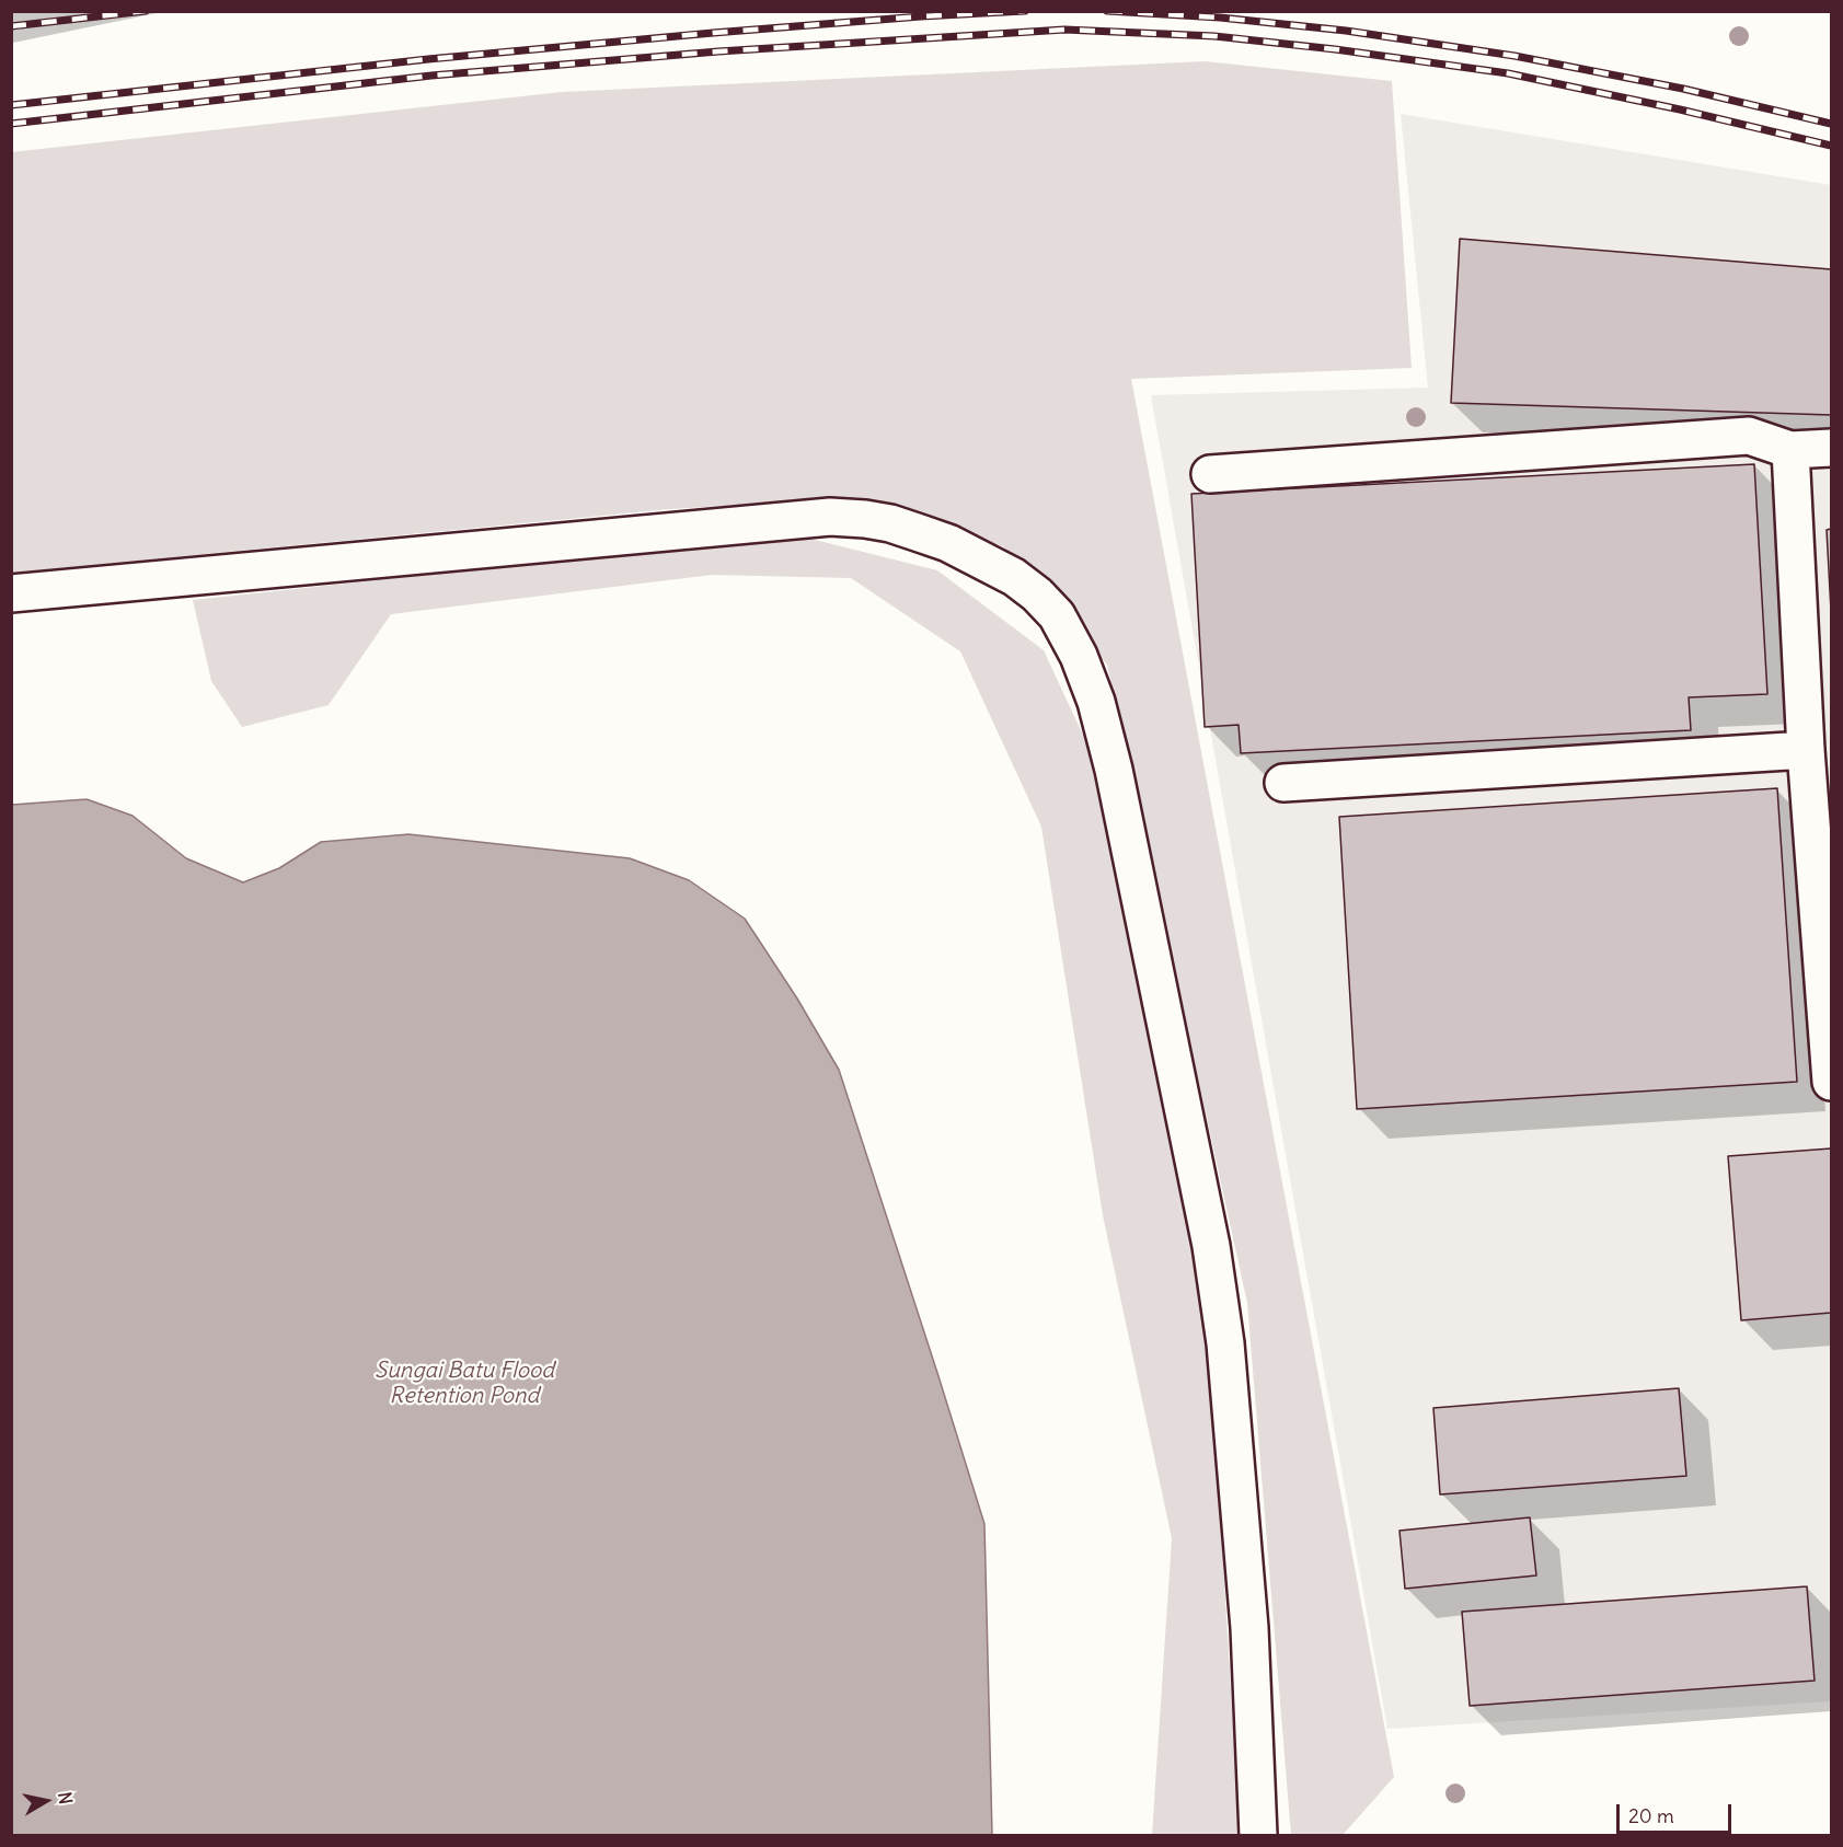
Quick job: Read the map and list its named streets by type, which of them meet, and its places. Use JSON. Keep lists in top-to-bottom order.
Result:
{
  "water": ["Sungai Batu Flood Retention Pond"],
  "scale_bar": "20 m",
  "north": "right"
}
